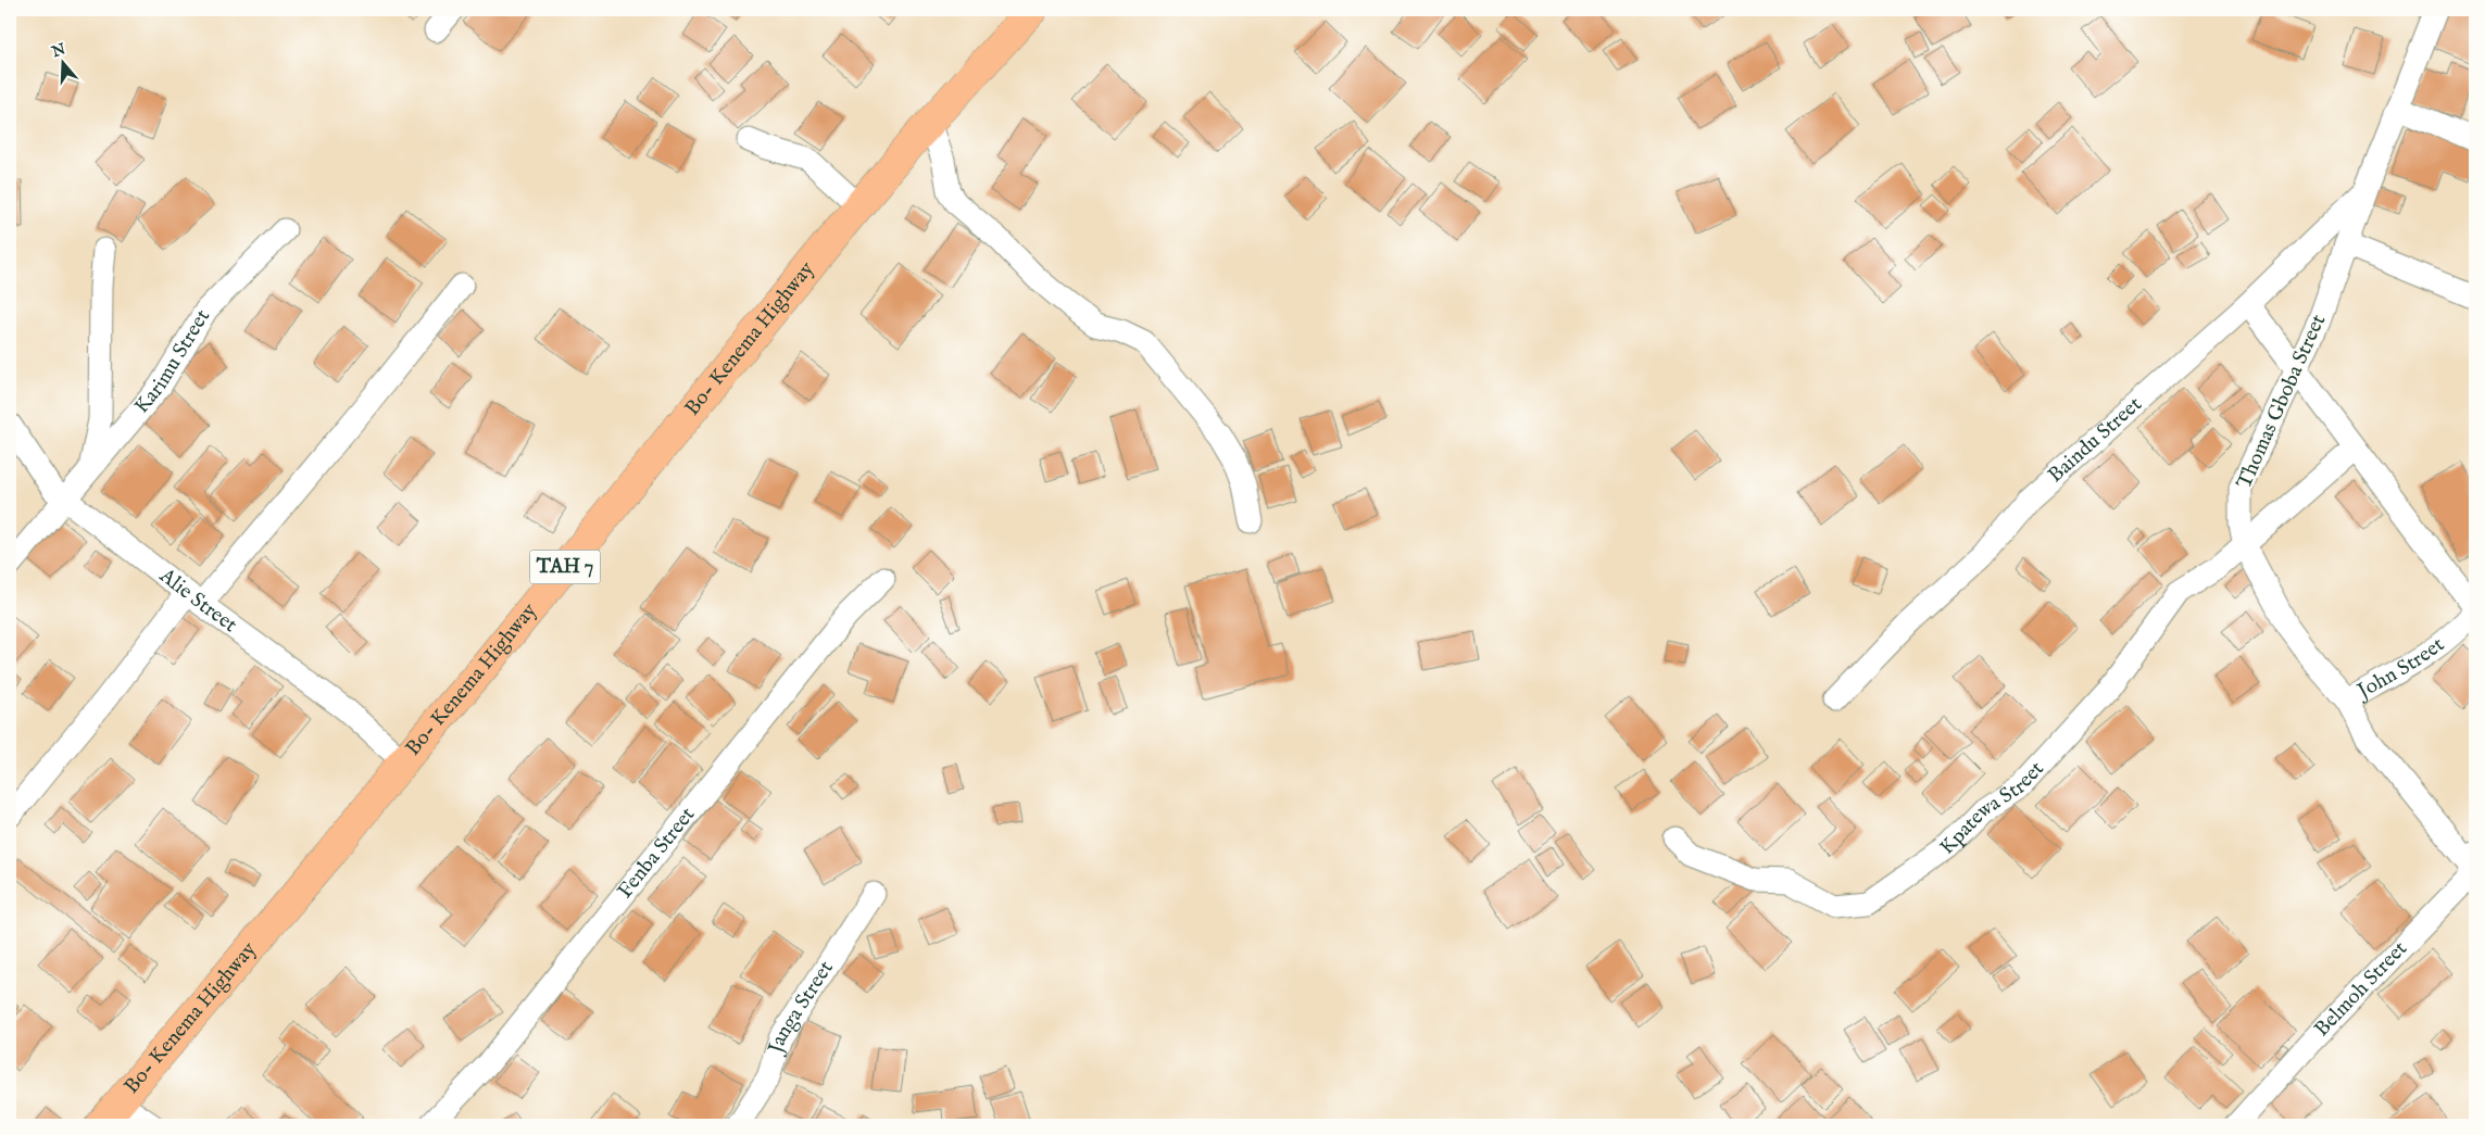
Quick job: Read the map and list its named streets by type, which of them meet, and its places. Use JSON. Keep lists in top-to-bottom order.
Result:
{
  "streets": {
    "highway": ["Bo- Kenema Highway", "TAH 7"],
    "street": [
      "Karimu Street",
      "Thomas Gboba Street",
      "Baindu Street",
      "Alie Street",
      "John Street",
      "Kpatewa Street",
      "Fenba Street",
      "Belmoh Street",
      "Janga Street"
    ]
  },
  "crossings": [
    ["Bo- Kenema Highway", "Alie Street"],
    ["Karimu Street", "Alie Street"],
    ["Thomas Gboba Street", "Baindu Street"],
    ["Thomas Gboba Street", "John Street"],
    ["Thomas Gboba Street", "Kpatewa Street"],
    ["Thomas Gboba Street", "Belmoh Street"]
  ],
  "north": "top"
}
